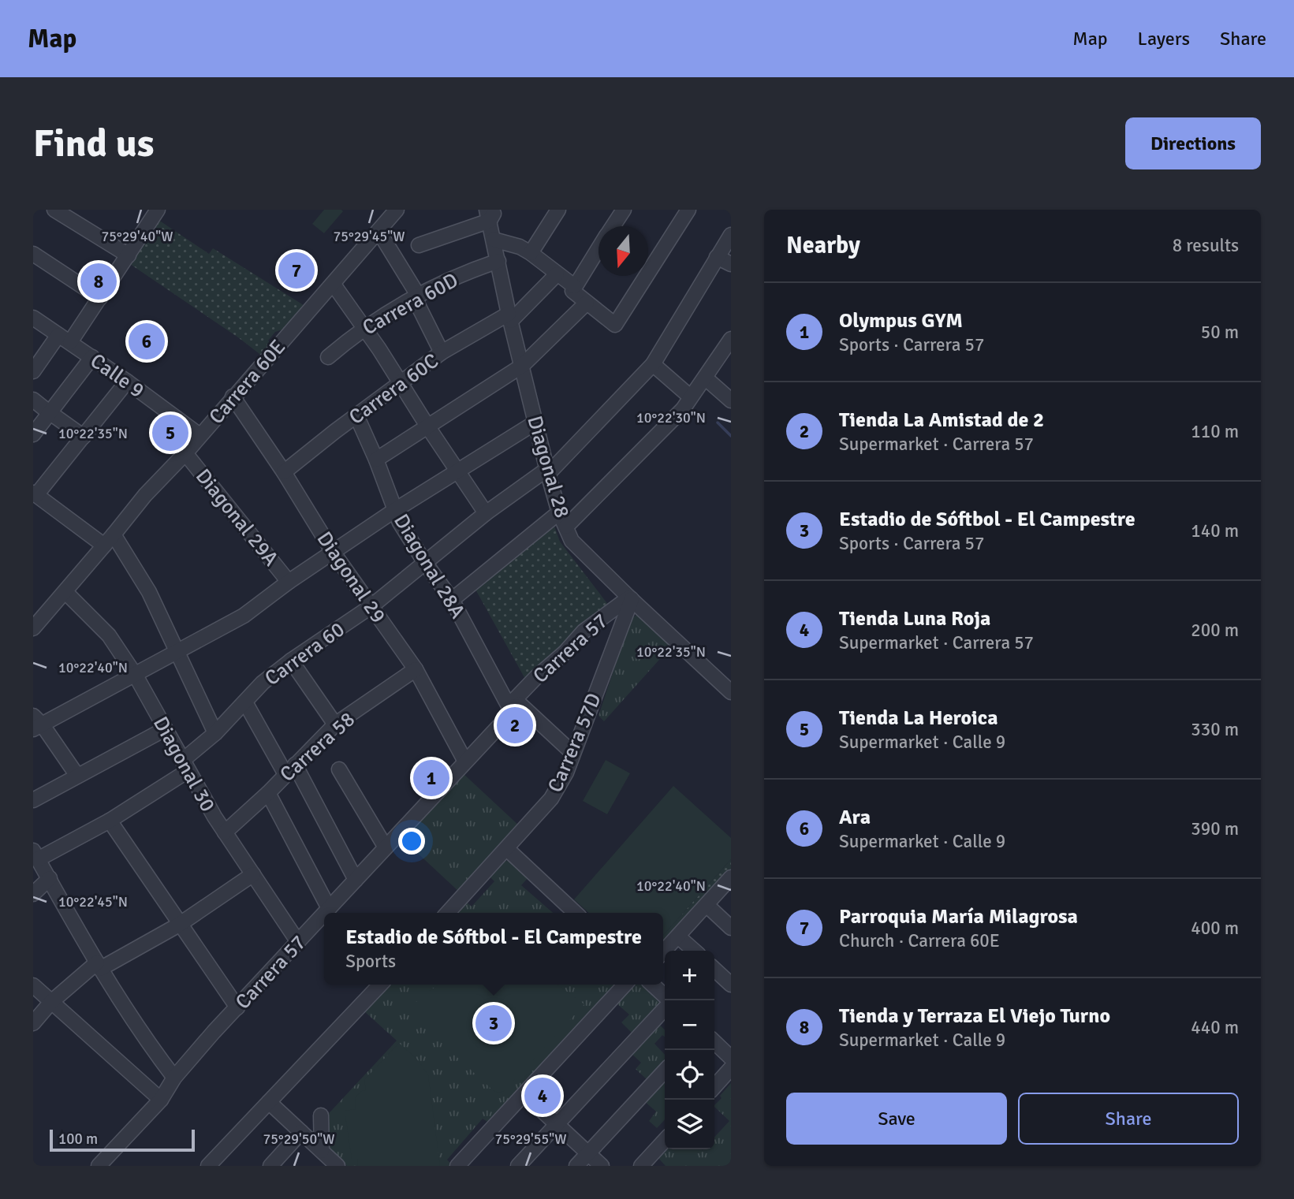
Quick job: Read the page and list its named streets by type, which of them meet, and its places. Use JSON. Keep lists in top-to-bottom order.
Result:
{
  "streets": {
    "street": [
      "Carrera 60D",
      "Calle 9",
      "Carrera 60E",
      "Carrera 60C",
      "Diagonal 28",
      "Diagonal 29A",
      "Diagonal 28A",
      "Diagonal 29",
      "Carrera 57",
      "Carrera 60",
      "Carrera 57D",
      "Carrera 58",
      "Diagonal 30"
    ]
  },
  "crossings": [
    ["Carrera 60D", "Diagonal 28"],
    ["Calle 9", "Carrera 60E"],
    ["Carrera 60E", "Diagonal 29A"],
    ["Carrera 60E", "Diagonal 29"],
    ["Carrera 60E", "Diagonal 30"],
    ["Carrera 60C", "Diagonal 28"],
    ["Carrera 60C", "Diagonal 28A"],
    ["Carrera 60C", "Diagonal 29"],
    ["Diagonal 28", "Carrera 57"],
    ["Diagonal 28", "Carrera 60"],
    ["Diagonal 28", "Carrera 57D"],
    ["Diagonal 28A", "Carrera 57"],
    ["Diagonal 28A", "Carrera 60"],
    ["Diagonal 28A", "Carrera 57D"],
    ["Diagonal 29", "Carrera 57"],
    ["Diagonal 29", "Carrera 60"],
    ["Diagonal 29", "Carrera 58"],
    ["Carrera 57", "Carrera 57D"],
    ["Carrera 57", "Diagonal 30"],
    ["Carrera 60", "Diagonal 30"],
    ["Carrera 58", "Diagonal 30"]
  ],
  "scale_bar": "100 m",
  "north": "bottom",
  "page": {
    "header": "Map",
    "nav": ["Map", "Layers", "Share"],
    "buttons": [
      "Directions",
      ["Save", "Share"]
    ],
    "title": "Find us",
    "heading": ["Nearby", "8 results"],
    "pins": [
      "7",
      "8",
      "6",
      "5",
      "2",
      "1",
      "3",
      "4"
    ],
    "list": [
      {
        "mark": "1",
        "name": "Olympus GYM",
        "note": "Sports · Carrera 57",
        "value": "50 m"
      },
      {
        "mark": "2",
        "name": "Tienda La Amistad de 2",
        "note": "Supermarket · Carrera 57",
        "value": "110 m"
      },
      {
        "mark": "3",
        "name": "Estadio de Sóftbol - El Campestre",
        "note": "Sports · Carrera 57",
        "value": "140 m"
      },
      {
        "mark": "4",
        "name": "Tienda Luna Roja",
        "note": "Supermarket · Carrera 57",
        "value": "200 m"
      },
      {
        "mark": "5",
        "name": "Tienda La Heroica",
        "note": "Supermarket · Calle 9",
        "value": "330 m"
      },
      {
        "mark": "6",
        "name": "Ara",
        "note": "Supermarket · Calle 9",
        "value": "390 m"
      },
      {
        "mark": "7",
        "name": "Parroquia María Milagrosa",
        "note": "Church · Carrera 60E",
        "value": "400 m"
      },
      {
        "mark": "8",
        "name": "Tienda y Terraza El Viejo Turno",
        "note": "Supermarket · Calle 9",
        "value": "440 m"
      }
    ],
    "popup": ["Estadio de Sóftbol - El Campestre", "Sports"],
    "map_buttons": ["+", "−"],
    "scale": "100 m"
  },
  "coordinates": [
    "75°29'40\"W",
    "75°29'45\"W",
    "10°22'30\"N",
    "10°22'35\"N",
    "10°22'40\"N",
    "10°22'45\"N",
    "75°29'50\"W",
    "75°29'55\"W"
  ]
}
